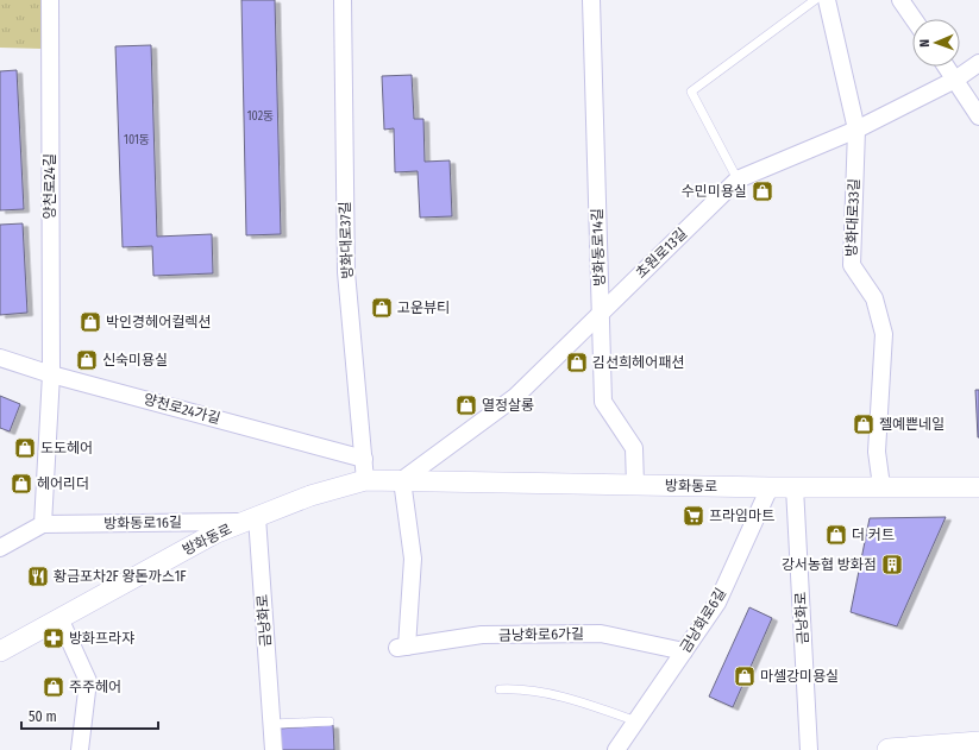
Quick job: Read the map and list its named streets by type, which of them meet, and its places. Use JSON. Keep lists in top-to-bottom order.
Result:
{
  "streets": {
    "street": [
      "양천로24길",
      "방화대로33길",
      "방화대로37길",
      "방화동로14길",
      "초원로13길",
      "양천로24가길",
      "방화동로",
      "방화동로16길",
      "금낭화로",
      "금낭화로6길",
      "금낭화로6가길"
    ]
  },
  "crossings": [
    ["양천로24길", "양천로24가길"],
    ["방화대로33길", "초원로13길"],
    ["방화대로33길", "방화동로"],
    ["방화대로37길", "양천로24가길"],
    ["방화대로37길", "방화동로"],
    ["방화동로14길", "초원로13길"],
    ["방화동로14길", "방화동로"],
    ["초원로13길", "방화동로"],
    ["초원로13길", "금낭화로6가길"],
    ["방화동로", "방화동로16길"],
    ["방화동로", "금낭화로"],
    ["방화동로", "금낭화로6길"],
    ["방화동로", "금낭화로6가길"],
    ["방화동로16길", "금낭화로"],
    ["금낭화로6길", "금낭화로6가길"]
  ],
  "places": {
    "shop": [
      "수민미용실",
      "고운뷰티",
      "박인경헤어컬렉션",
      "신숙미용실",
      "김선희헤어패션",
      "열정살롱",
      "젤예쁜네일",
      "도도헤어",
      "헤어리더",
      "더 커트",
      "마셀강미용실",
      "주주헤어"
    ],
    "supermarket": ["프라임마트"],
    "building": ["강서농협 방화점"],
    "restaurant": ["황금포차2F 왕돈까스1F"],
    "pharmacy": ["방화프라쟈"]
  },
  "house_numbers": ["102동", "101동"],
  "scale_bar": "50 m",
  "north": "left"
}
